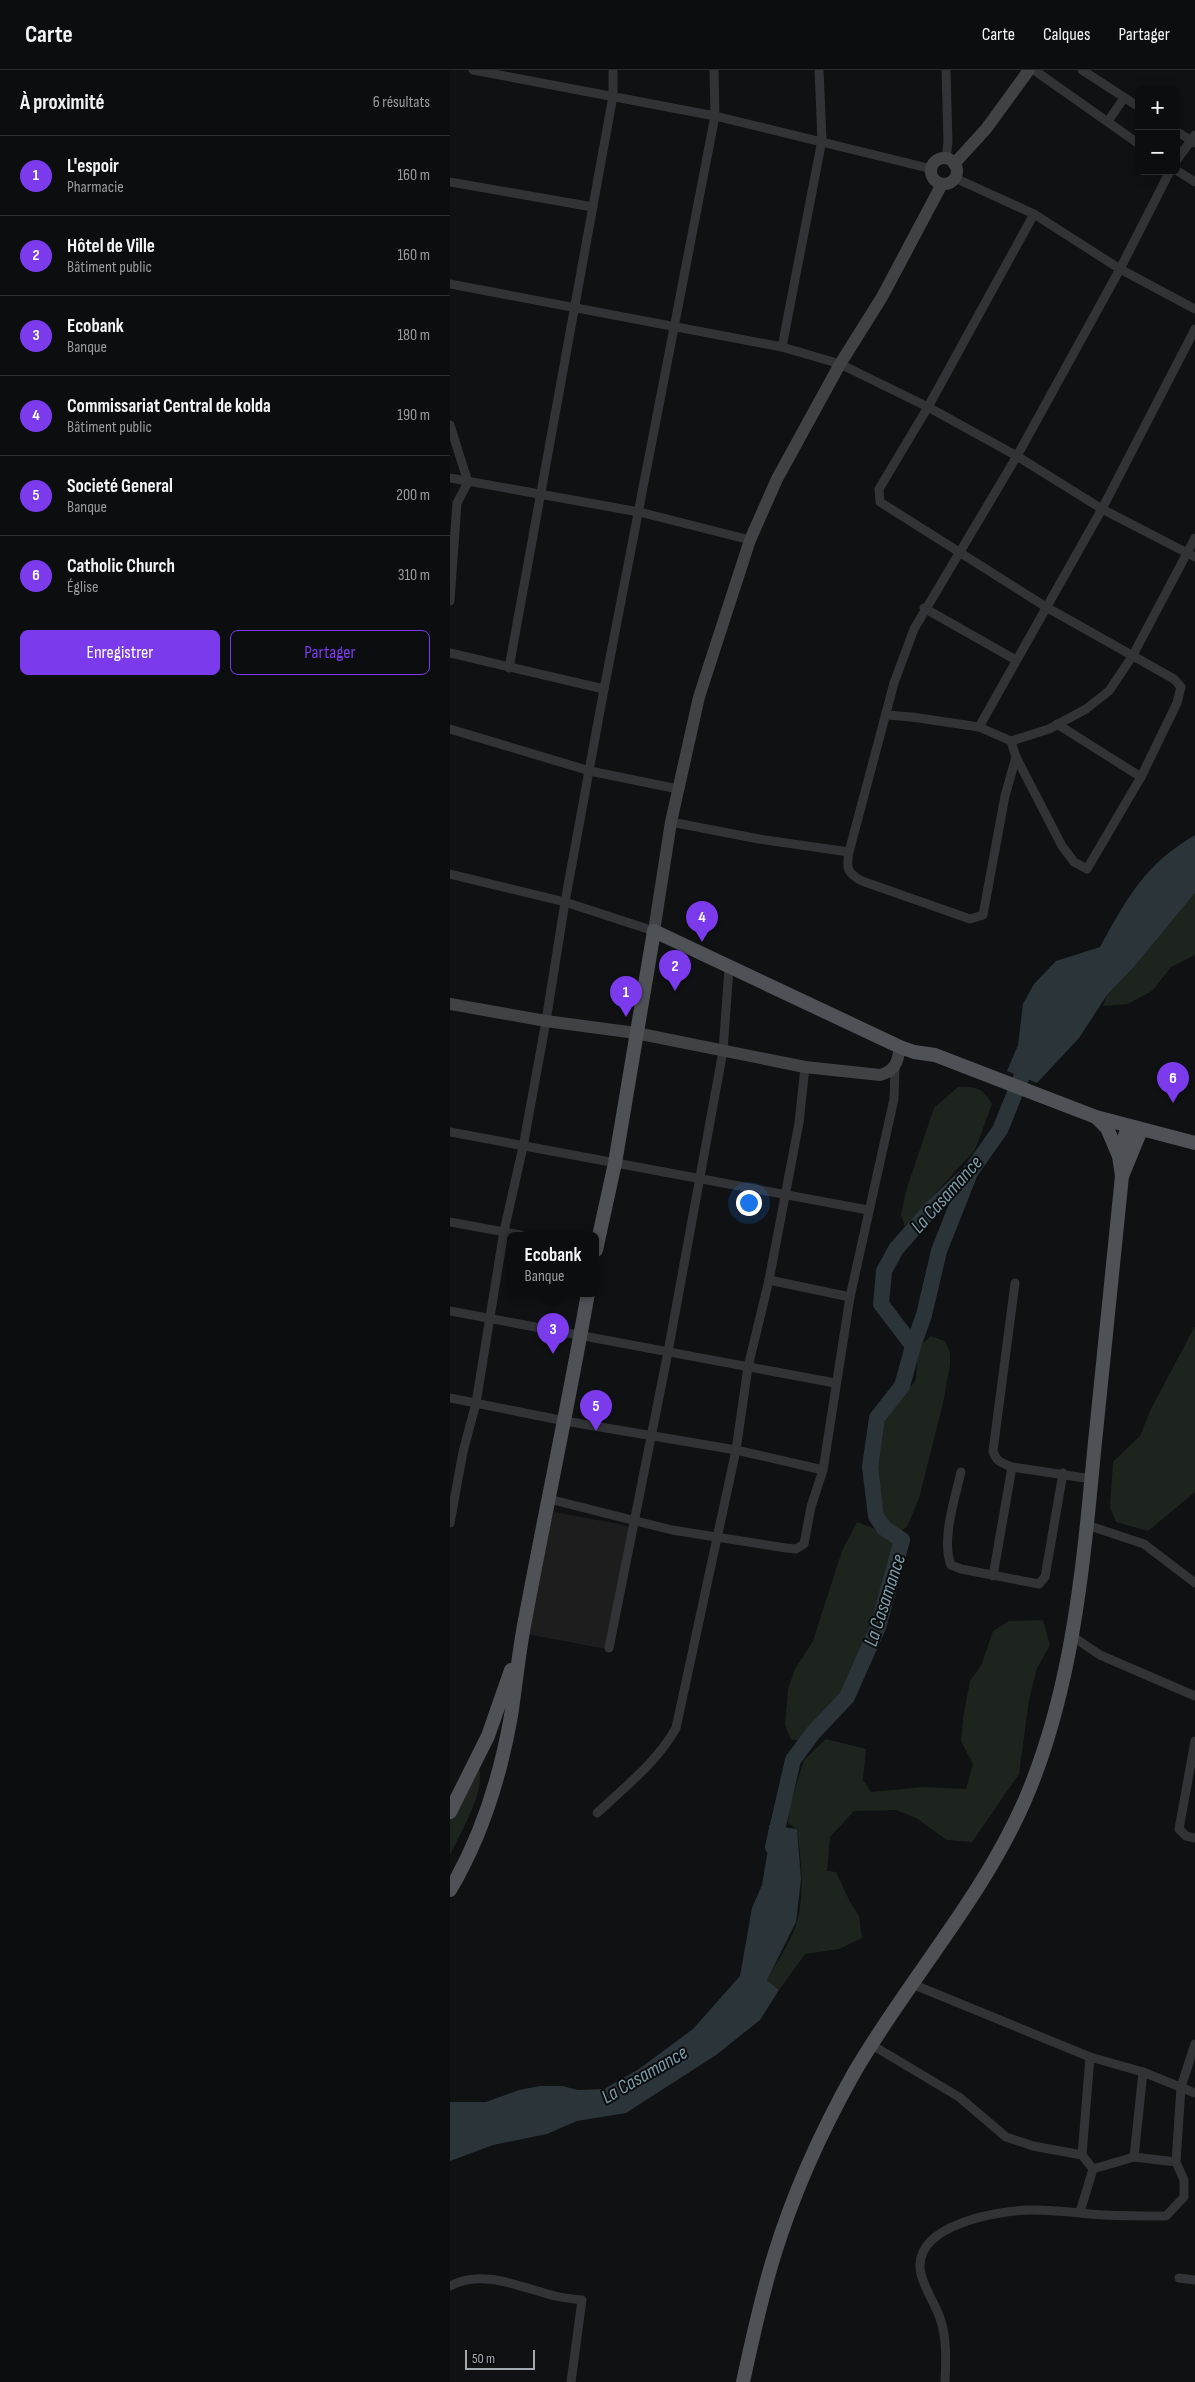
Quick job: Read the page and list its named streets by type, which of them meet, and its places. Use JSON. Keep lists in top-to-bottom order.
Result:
{
  "water": ["La Casamance"],
  "scale_bar": "50 m",
  "page": {
    "header": "Carte",
    "nav": ["Carte", "Calques", "Partager"],
    "heading": ["À proximité", "6 résultats"],
    "map_buttons": ["+", "−"],
    "list": [
      {
        "mark": "1",
        "name": "L'espoir",
        "note": "Pharmacie",
        "value": "160 m"
      },
      {
        "mark": "2",
        "name": "Hôtel de Ville",
        "note": "Bâtiment public",
        "value": "160 m"
      },
      {
        "mark": "3",
        "name": "Ecobank",
        "note": "Banque",
        "value": "180 m"
      },
      {
        "mark": "4",
        "name": "Commissariat Central de kolda",
        "note": "Bâtiment public",
        "value": "190 m"
      },
      {
        "mark": "5",
        "name": "Societé General",
        "note": "Banque",
        "value": "200 m"
      },
      {
        "mark": "6",
        "name": "Catholic Church",
        "note": "Église",
        "value": "310 m"
      }
    ],
    "buttons": ["Enregistrer", "Partager"],
    "pins": [
      "4",
      "2",
      "1",
      "6",
      "3",
      "5"
    ],
    "popup": ["Ecobank", "Banque"],
    "scale": "50 m"
  }
}
